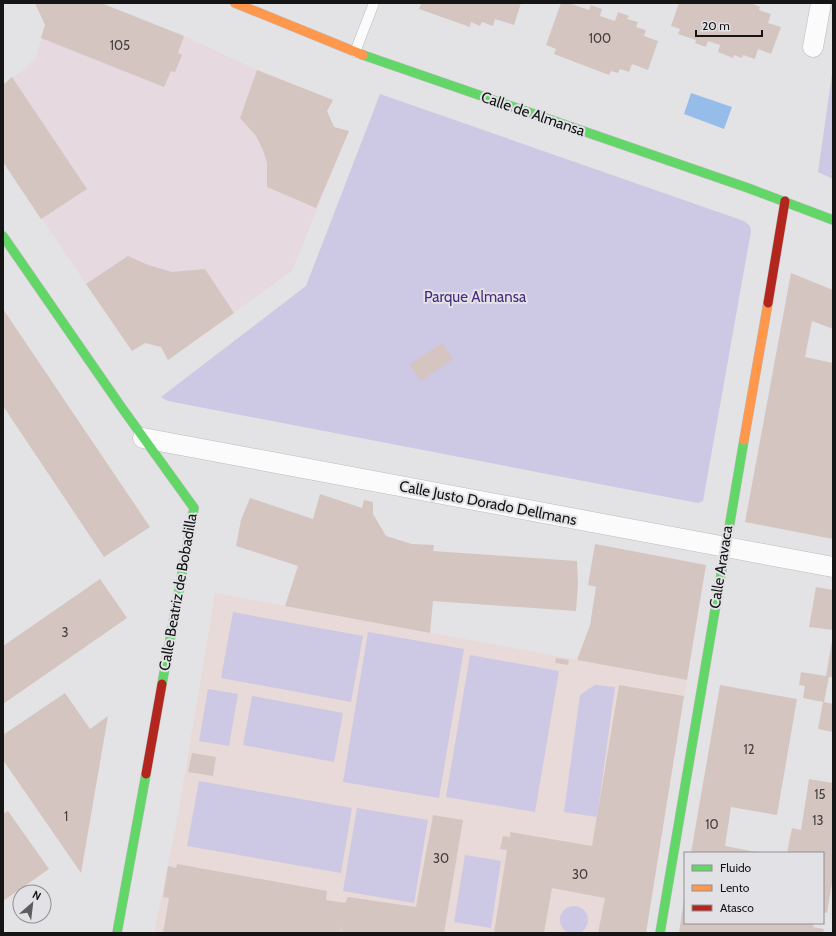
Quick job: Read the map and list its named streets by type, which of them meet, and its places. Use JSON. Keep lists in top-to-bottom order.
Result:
{
  "streets": {
    "street": [
      "Calle de Almansa",
      "Calle Justo Dorado Dellmans",
      "Calle Aravaca",
      "Calle Beatriz de Bobadilla"
    ]
  },
  "crossings": [
    ["Calle de Almansa", "Calle Aravaca"],
    ["Calle Justo Dorado Dellmans", "Calle Aravaca"],
    ["Calle Justo Dorado Dellmans", "Calle Beatriz de Bobadilla"]
  ],
  "parks": ["Parque Almansa"],
  "house_numbers": [
    "100",
    "105",
    "3",
    "12",
    "15",
    "1",
    "13",
    "10",
    "30",
    "30"
  ],
  "legend": ["Fluido", "Lento", "Atasco"],
  "scale_bar": "20 m",
  "north": "top right"
}
